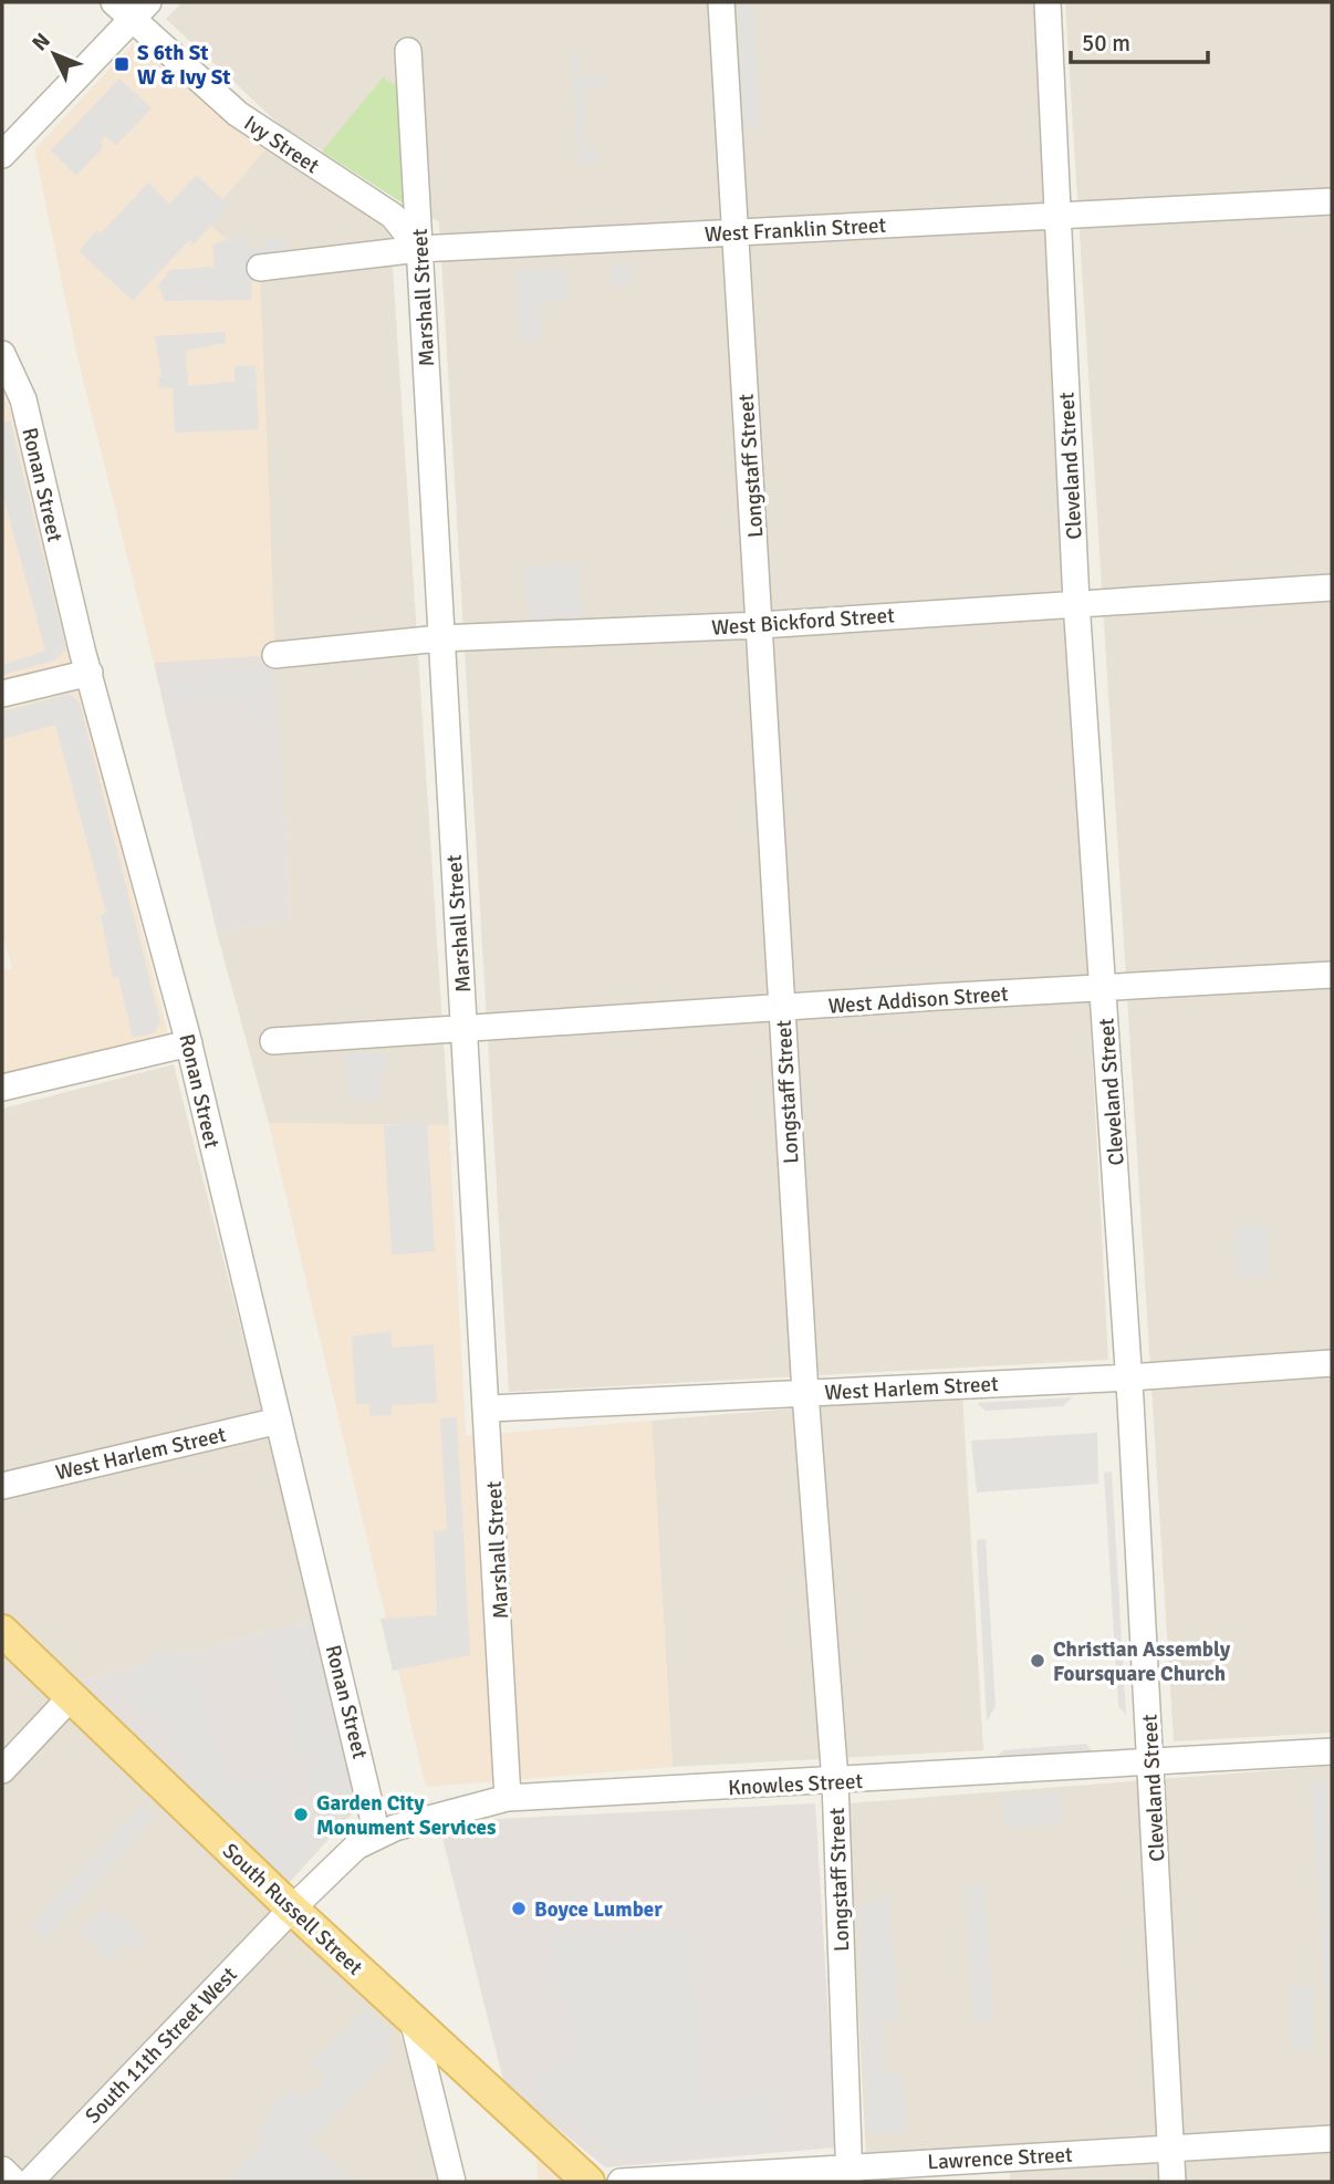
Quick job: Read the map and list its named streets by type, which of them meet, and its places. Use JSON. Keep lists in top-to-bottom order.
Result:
{
  "streets": {
    "main road": ["South Russell Street"],
    "street": [
      "Ivy Street",
      "West Franklin Street",
      "Marshall Street",
      "Longstaff Street",
      "Cleveland Street",
      "Ronan Street",
      "West Bickford Street",
      "West Addison Street",
      "West Harlem Street",
      "Knowles Street",
      "South 11th Street West",
      "Lawrence Street"
    ]
  },
  "crossings": [
    ["Ivy Street", "West Franklin Street"],
    ["Ivy Street", "Marshall Street"],
    ["West Franklin Street", "Marshall Street"],
    ["West Franklin Street", "Longstaff Street"],
    ["West Franklin Street", "Cleveland Street"],
    ["Marshall Street", "West Bickford Street"],
    ["Marshall Street", "West Addison Street"],
    ["Marshall Street", "West Harlem Street"],
    ["Marshall Street", "Knowles Street"],
    ["Longstaff Street", "West Bickford Street"],
    ["Longstaff Street", "West Addison Street"],
    ["Longstaff Street", "West Harlem Street"],
    ["Longstaff Street", "Knowles Street"],
    ["Longstaff Street", "Lawrence Street"],
    ["Cleveland Street", "West Bickford Street"],
    ["Cleveland Street", "West Addison Street"],
    ["Cleveland Street", "West Harlem Street"],
    ["Cleveland Street", "Knowles Street"],
    ["Cleveland Street", "Lawrence Street"],
    ["Ronan Street", "West Harlem Street"],
    ["Ronan Street", "Knowles Street"],
    ["Knowles Street", "South Russell Street"],
    ["Knowles Street", "South 11th Street West"],
    ["South Russell Street", "South 11th Street West"]
  ],
  "places": {
    "transit": ["S 6th St W & Ivy St"],
    "other": ["Christian Assembly Foursquare Church", "Garden City Monument Services", "Boyce Lumber"]
  },
  "scale_bar": "50 m",
  "north": "top left"
}
